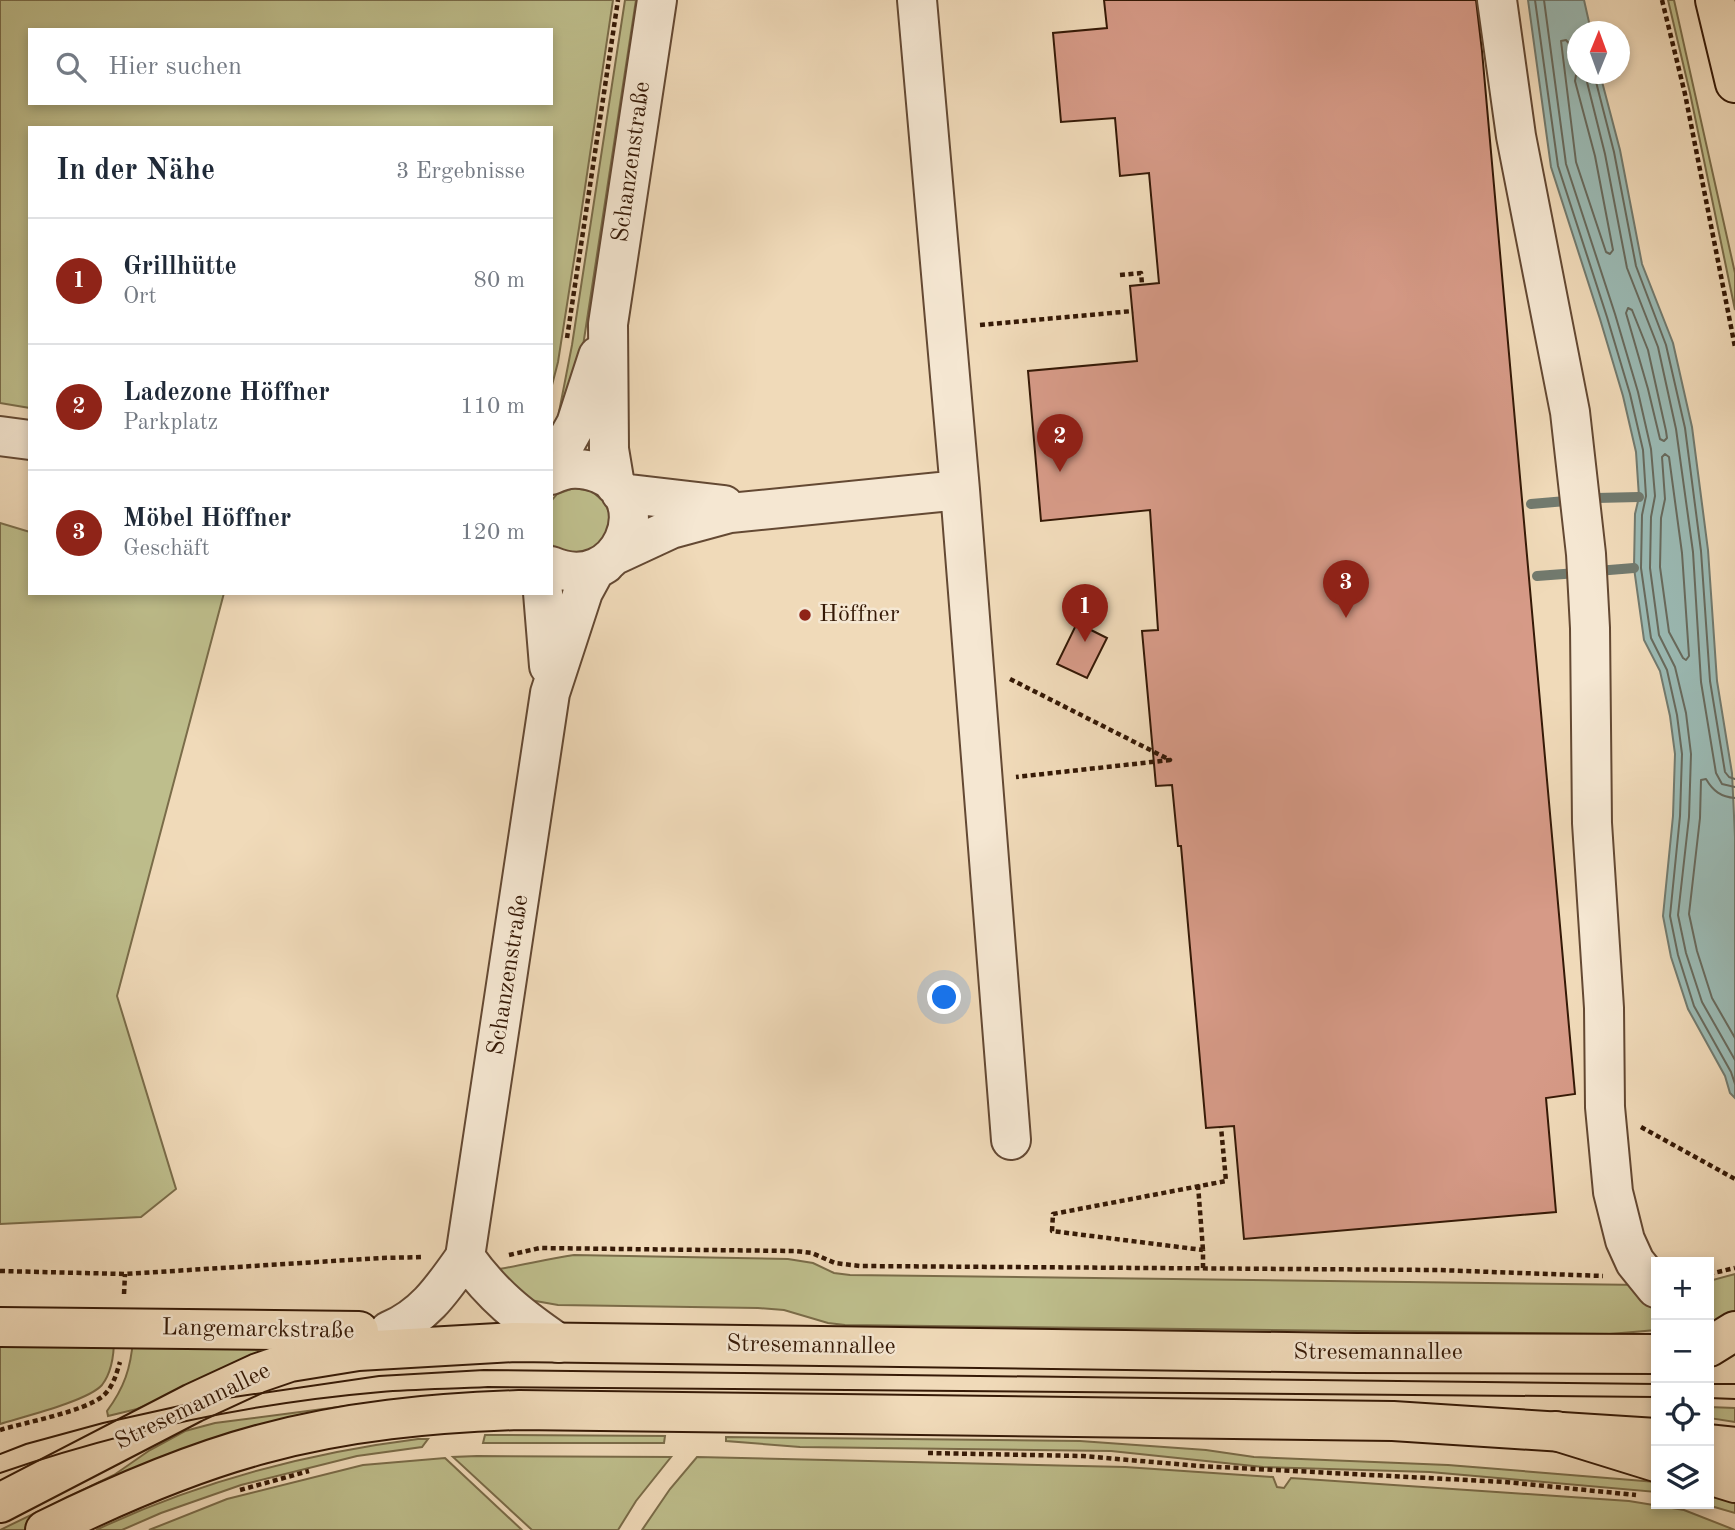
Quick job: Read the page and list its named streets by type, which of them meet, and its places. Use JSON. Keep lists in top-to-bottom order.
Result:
{
  "streets": {
    "main road": ["Langemarckstraße", "Stresemannallee"],
    "street": ["Schanzenstraße"]
  },
  "crossings": [
    ["Schanzenstraße", "Langemarckstraße"],
    ["Langemarckstraße", "Stresemannallee"]
  ],
  "places": ["Höffner"],
  "north": "top",
  "page": {
    "search": "Hier suchen",
    "heading": ["In der Nähe", "3 Ergebnisse"],
    "list": [
      {
        "mark": "1",
        "name": "Grillhütte",
        "note": "Ort",
        "value": "80 m"
      },
      {
        "mark": "2",
        "name": "Ladezone Höffner",
        "note": "Parkplatz",
        "value": "110 m"
      },
      {
        "mark": "3",
        "name": "Möbel Höffner",
        "note": "Geschäft",
        "value": "120 m"
      }
    ],
    "pins": ["2", "3", "1"],
    "map_buttons": ["+", "−"]
  }
}
